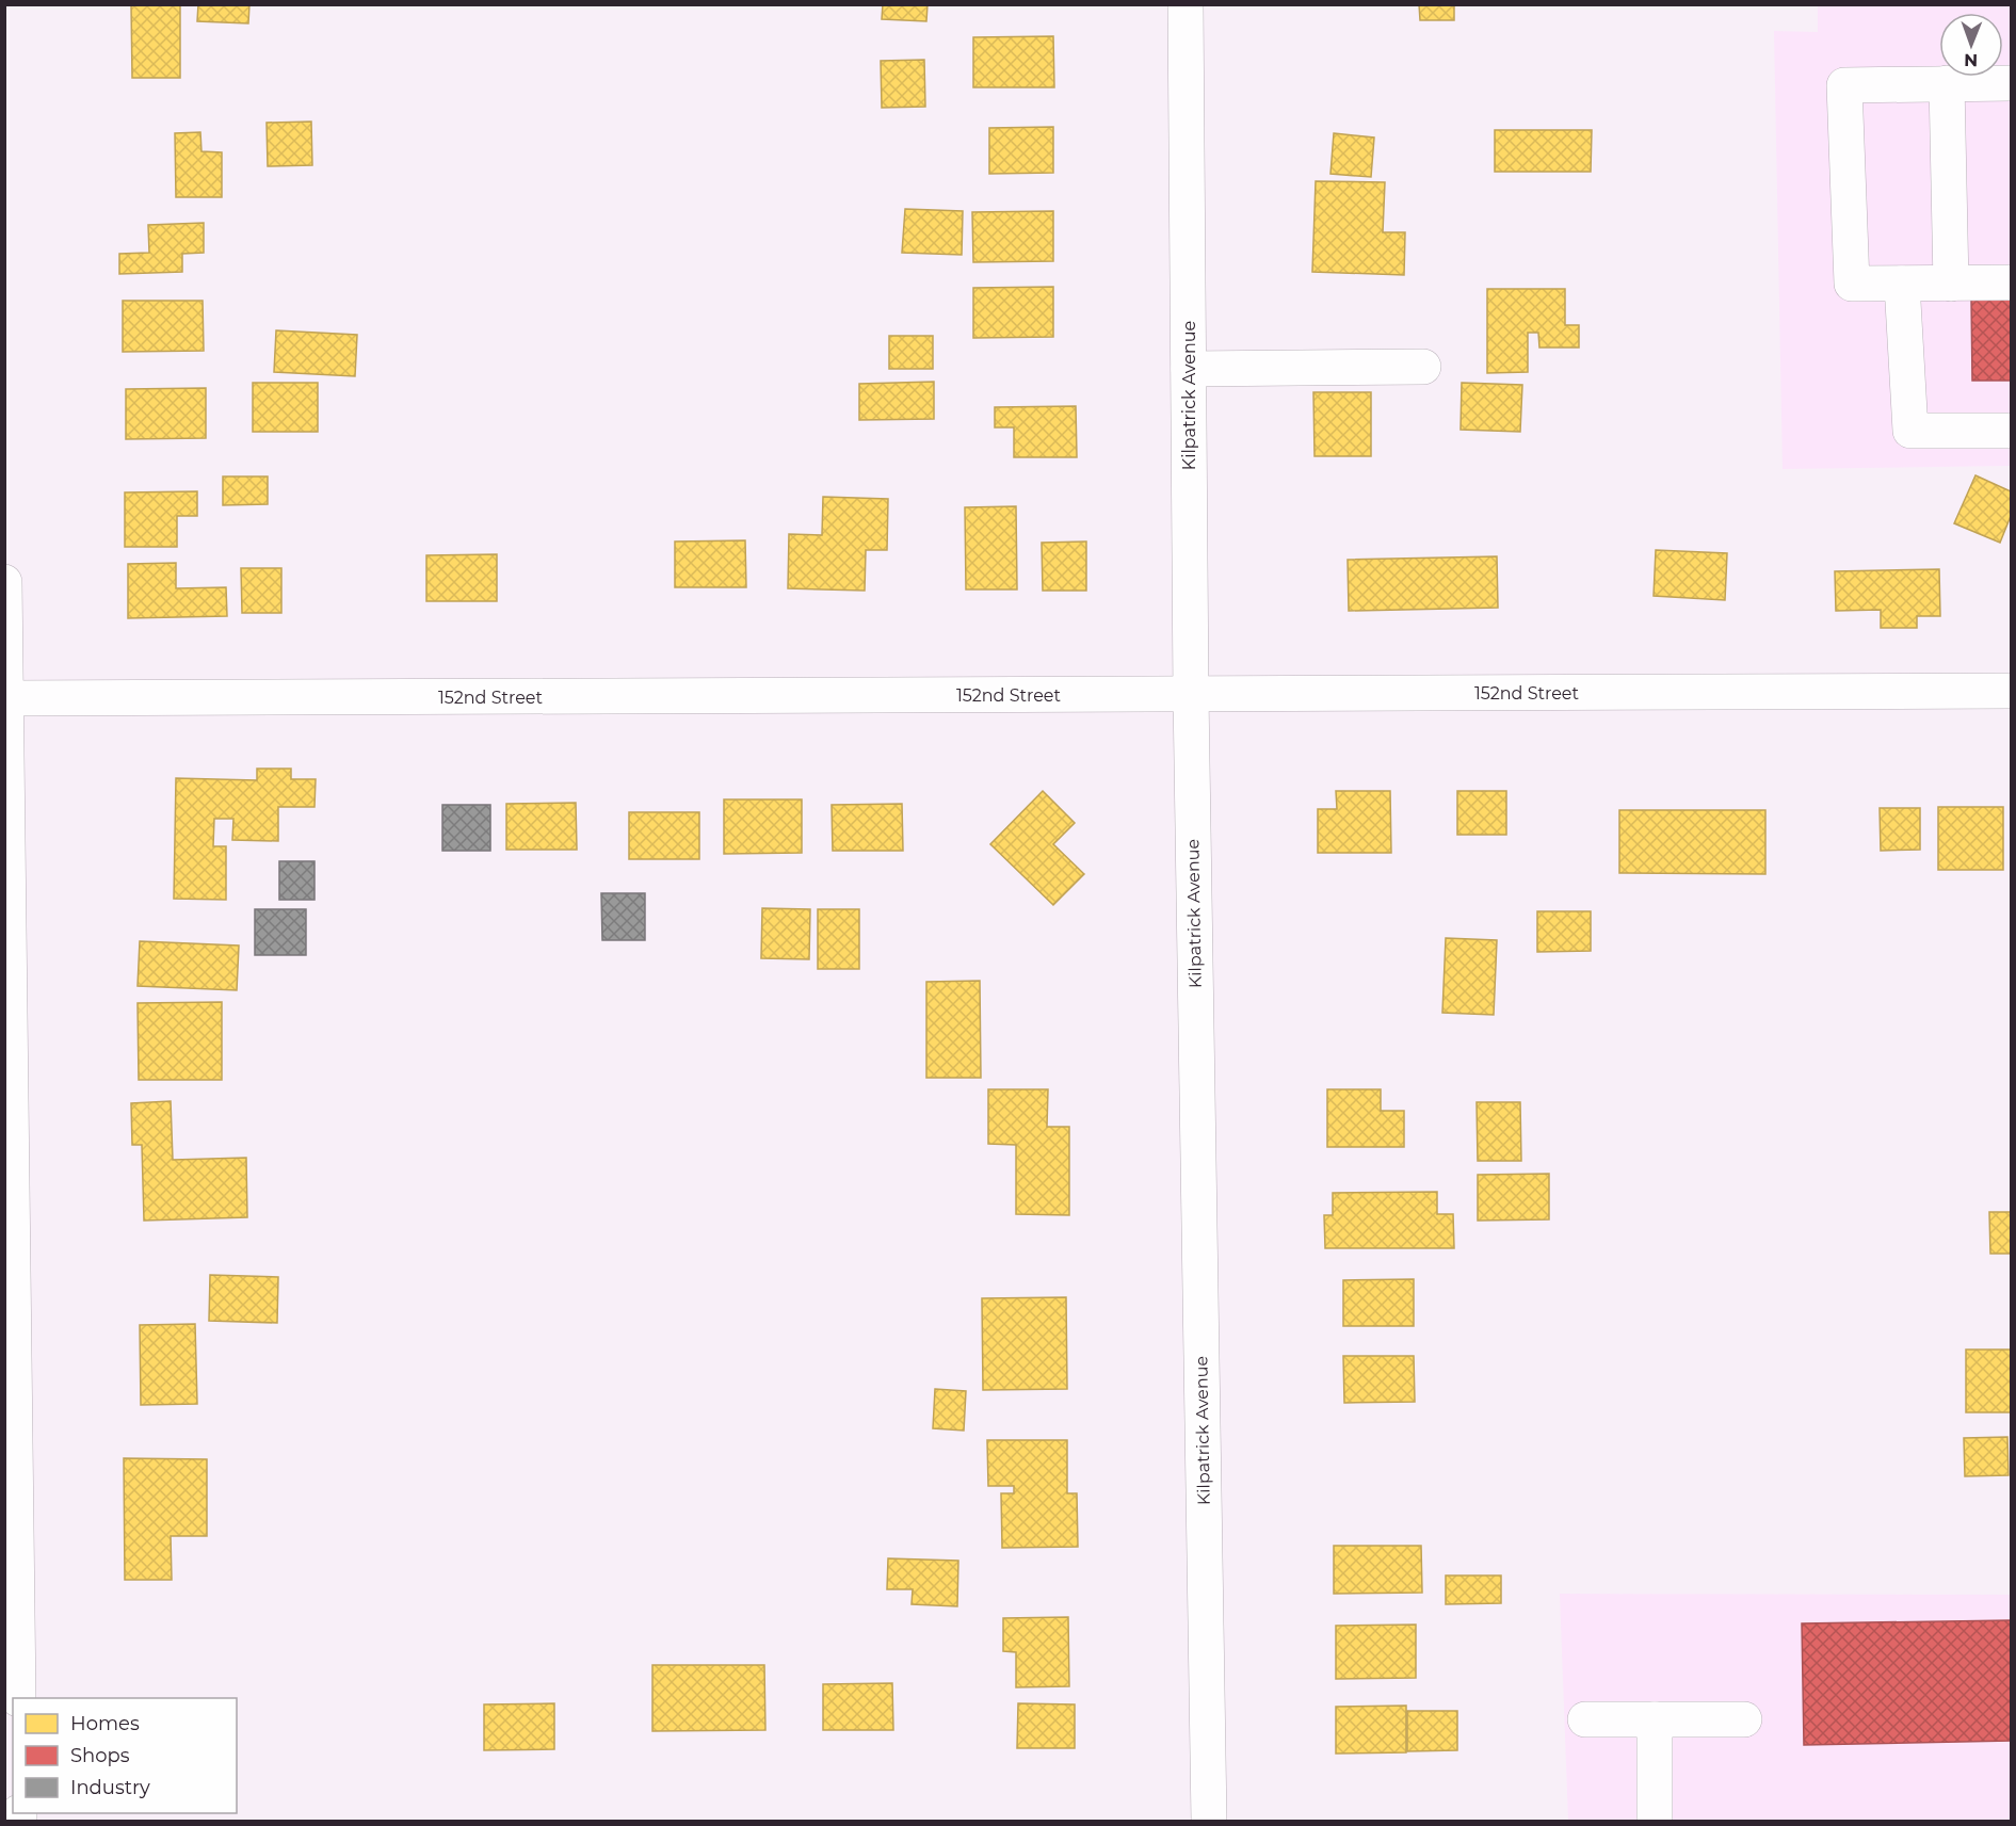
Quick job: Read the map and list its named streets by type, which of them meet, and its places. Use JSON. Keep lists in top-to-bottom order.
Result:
{
  "streets": {
    "street": ["Kilpatrick Avenue", "152nd Street"]
  },
  "crossings": [
    ["Kilpatrick Avenue", "152nd Street"]
  ],
  "legend": ["Homes", "Shops", "Industry"],
  "north": "bottom"
}
